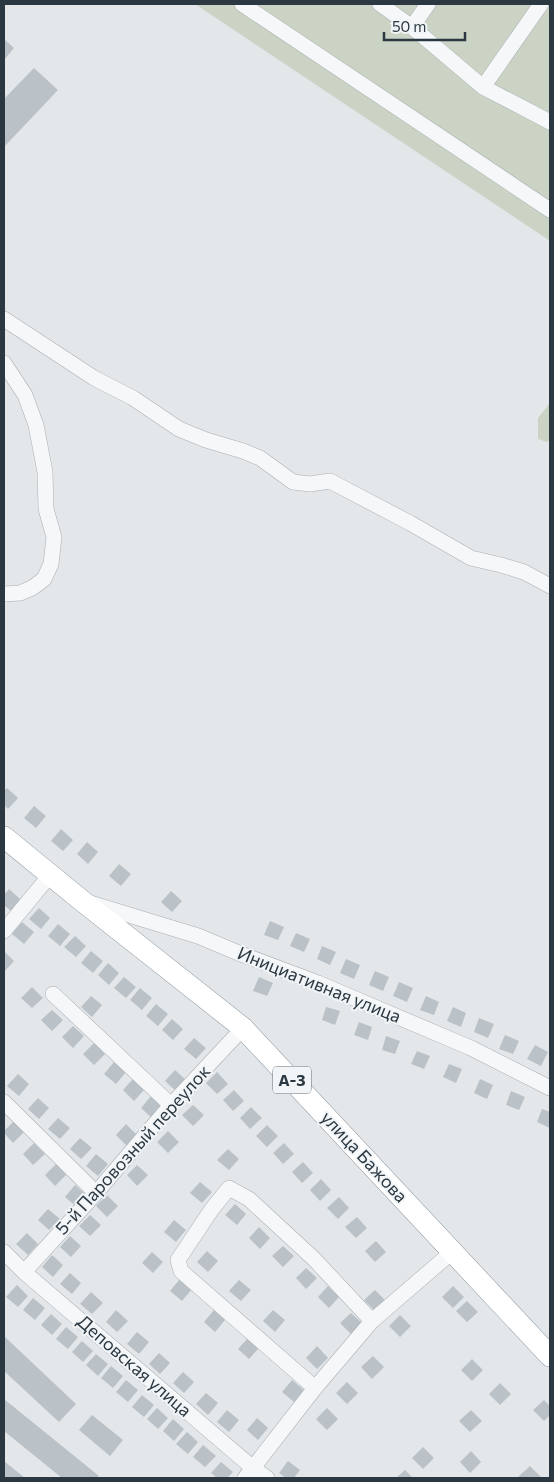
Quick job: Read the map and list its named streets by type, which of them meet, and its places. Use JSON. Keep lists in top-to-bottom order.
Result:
{
  "streets": {
    "highway": ["A-3", "улица Бажова"],
    "street": ["Инициативная улица", "5-й Паровозный переулок", "Деповская улица"]
  },
  "crossings": [
    ["Инициативная улица", "улица Бажова"],
    ["5-й Паровозный переулок", "улица Бажова"],
    ["5-й Паровозный переулок", "Деповская улица"]
  ],
  "scale_bar": "50 m"
}
